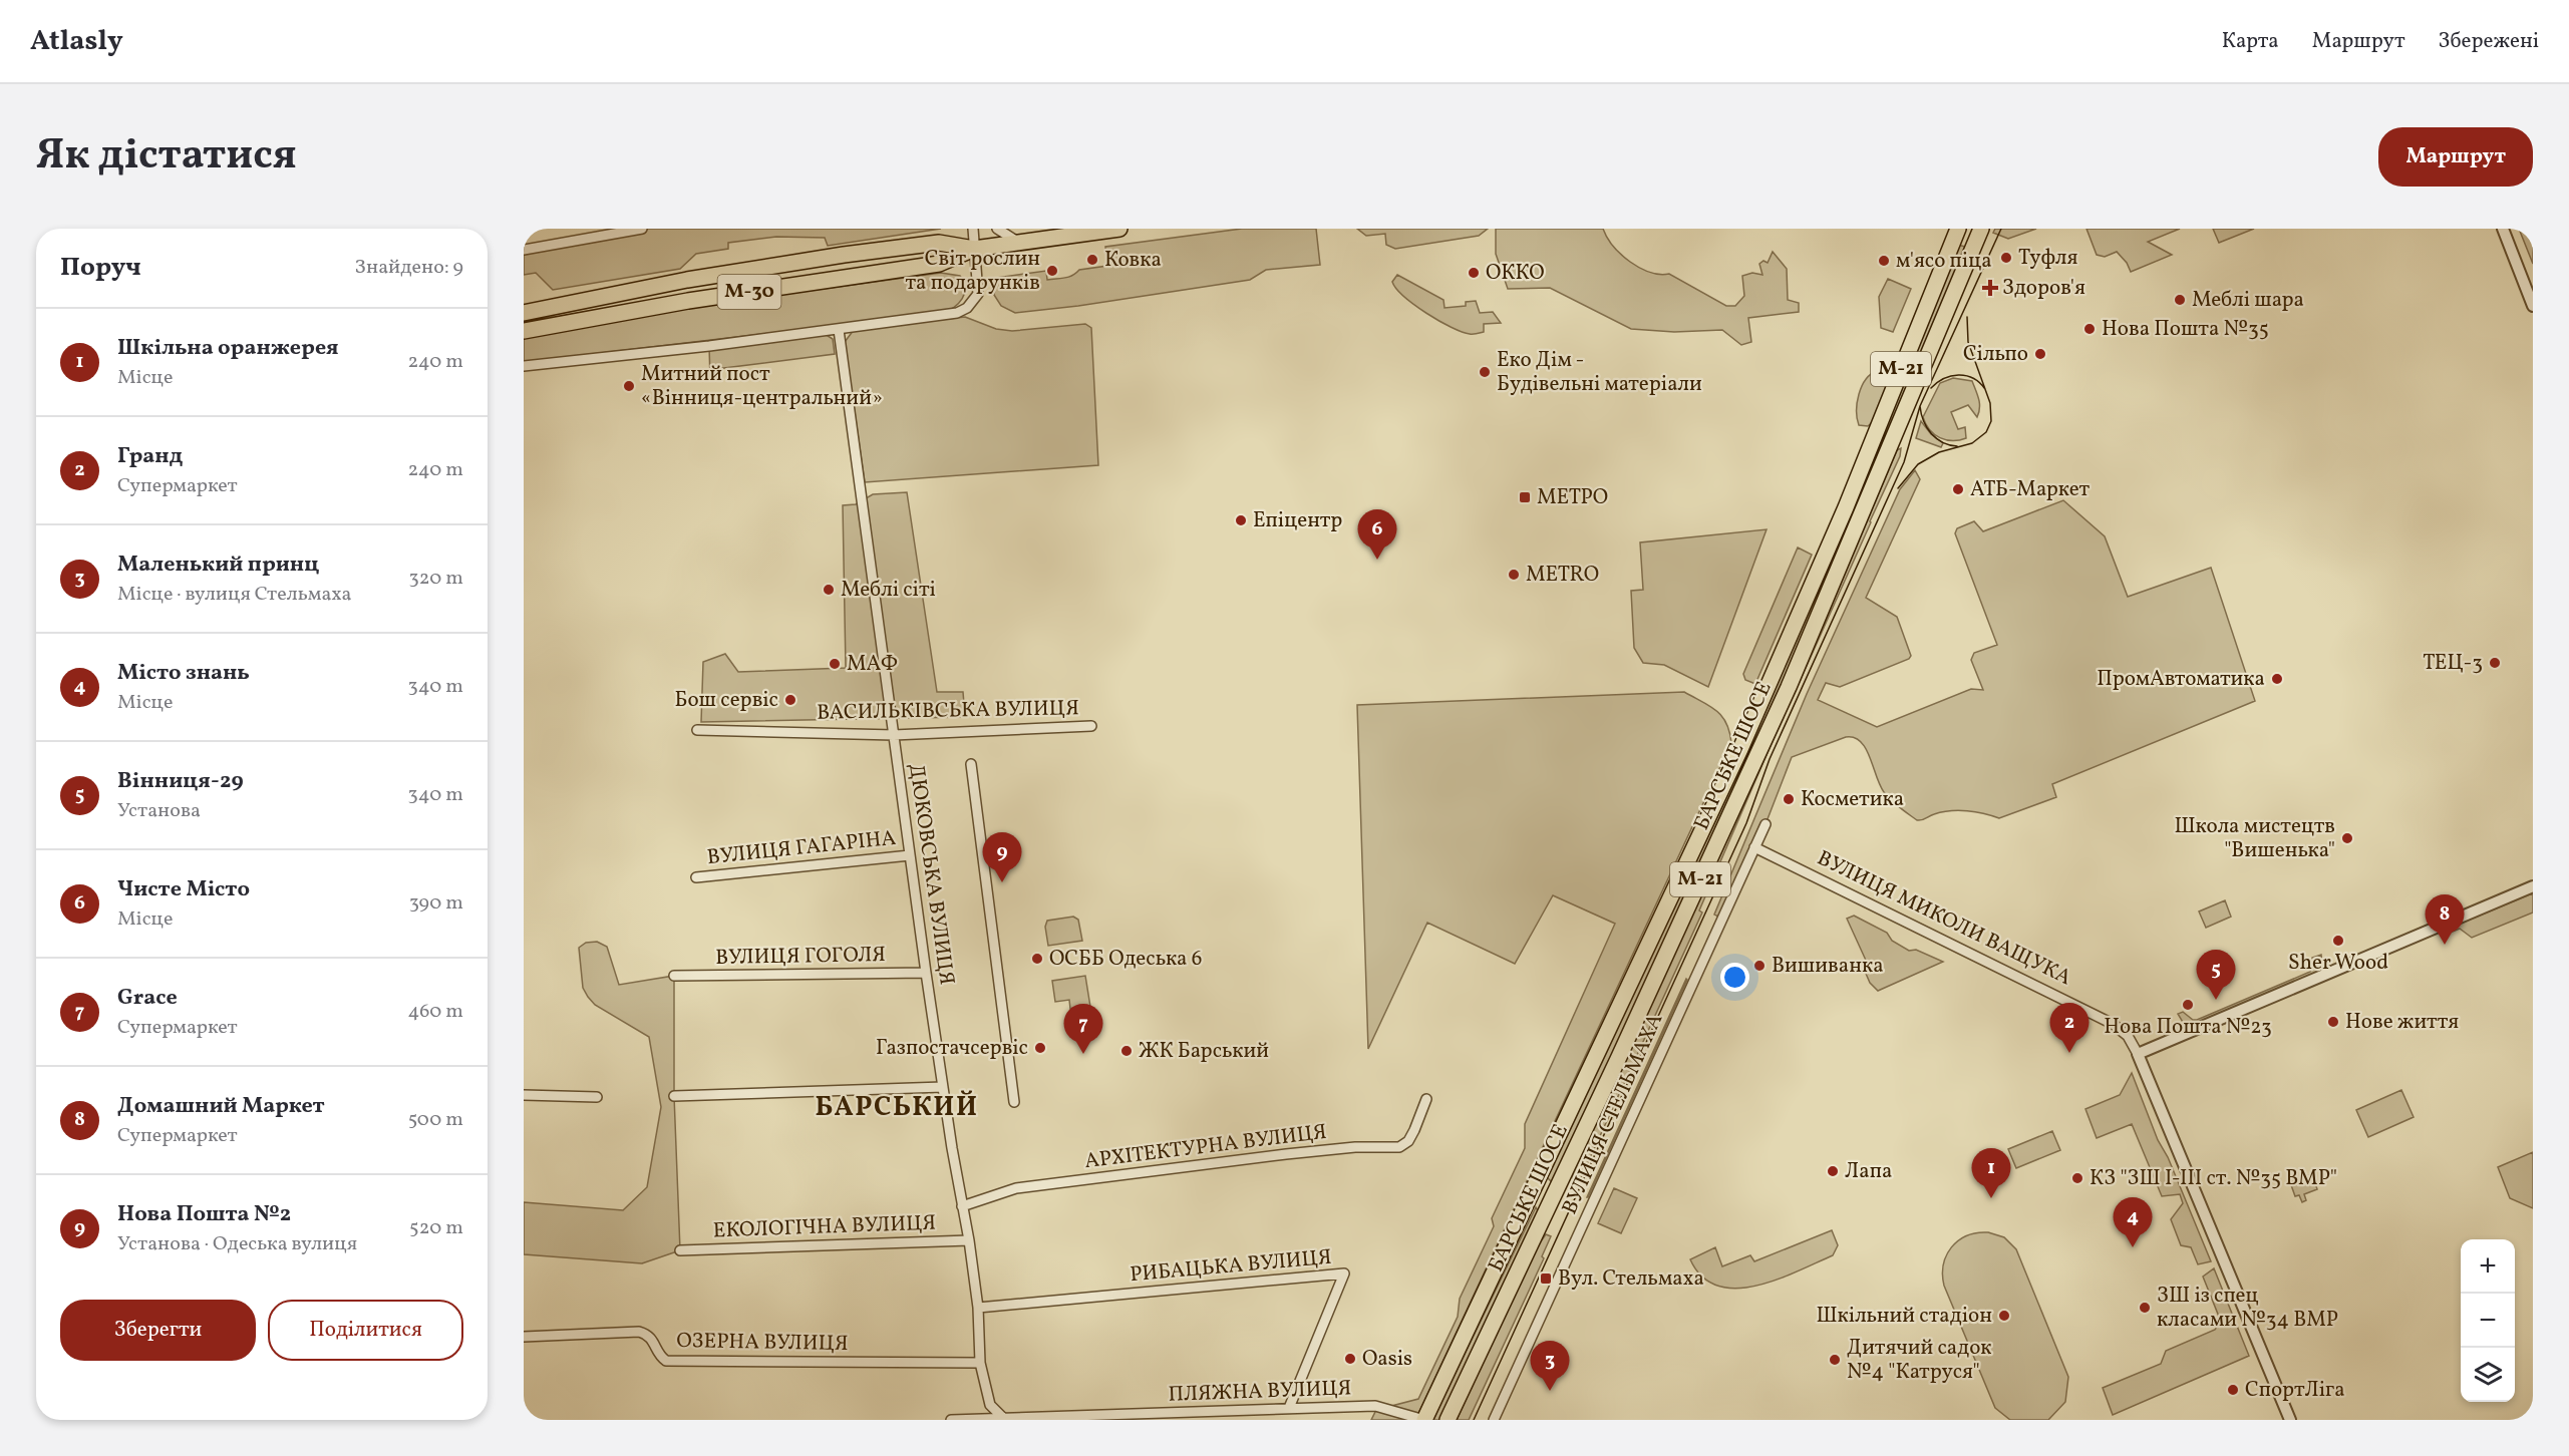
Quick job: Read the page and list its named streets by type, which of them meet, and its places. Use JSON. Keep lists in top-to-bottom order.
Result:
{
  "streets": {
    "highway": ["М-30", "М-21", "БАРСЬКЕ ШОСЕ"],
    "street": [
      "ВАСИЛЬКІВСЬКА ВУЛИЦЯ",
      "ВУЛИЦЯ ГАГАРІНА",
      "ДЮКОВСЬКА ВУЛИЦЯ",
      "ВУЛИЦЯ МИКОЛИ ВАЩУКА",
      "ВУЛИЦЯ ГОГОЛЯ",
      "ВУЛИЦЯ СТЕЛЬМАХА",
      "АРХІТЕКТУРНА ВУЛИЦЯ",
      "ЕКОЛОГІЧНА ВУЛИЦЯ",
      "РИБАЦЬКА ВУЛИЦЯ",
      "ОЗЕРНА ВУЛИЦЯ",
      "ПЛЯЖНА ВУЛИЦЯ"
    ]
  },
  "crossings": [
    ["М-21", "ПЛЯЖНА ВУЛИЦЯ"],
    ["ВАСИЛЬКІВСЬКА ВУЛИЦЯ", "ДЮКОВСЬКА ВУЛИЦЯ"],
    ["ВУЛИЦЯ ГАГАРІНА", "ДЮКОВСЬКА ВУЛИЦЯ"],
    ["ДЮКОВСЬКА ВУЛИЦЯ", "ВУЛИЦЯ ГОГОЛЯ"],
    ["ДЮКОВСЬКА ВУЛИЦЯ", "АРХІТЕКТУРНА ВУЛИЦЯ"],
    ["ДЮКОВСЬКА ВУЛИЦЯ", "ЕКОЛОГІЧНА ВУЛИЦЯ"],
    ["ДЮКОВСЬКА ВУЛИЦЯ", "РИБАЦЬКА ВУЛИЦЯ"],
    ["ДЮКОВСЬКА ВУЛИЦЯ", "ОЗЕРНА ВУЛИЦЯ"],
    ["ДЮКОВСЬКА ВУЛИЦЯ", "ПЛЯЖНА ВУЛИЦЯ"],
    ["ВУЛИЦЯ МИКОЛИ ВАЩУКА", "ВУЛИЦЯ СТЕЛЬМАХА"],
    ["РИБАЦЬКА ВУЛИЦЯ", "ПЛЯЖНА ВУЛИЦЯ"]
  ],
  "districts": ["БАРСЬКИЙ"],
  "places": {
    "other": [
      "Туфля",
      "Ковка",
      "м'ясо піца",
      "Світ рослин та подарунків",
      "ОККО",
      "Меблі шара",
      "Нова Пошта №35",
      "Сільпо",
      "Еко Дім - Будівельні матеріали",
      "Митний пост «Вінниця-центральний»",
      "АТБ-Маркет",
      "Епіцентр",
      "METRO",
      "Меблі сіті",
      "ТЕЦ-3",
      "МАФ",
      "ПромАвтоматика",
      "Бош сервіс",
      "Косметика",
      "Школа мистецтв \"Вишенька\"",
      "Sher Wood",
      "ОСББ Одеська 6",
      "Вишиванка",
      "Нова Пошта №23",
      "Нове життя",
      "Газпостачсервіс",
      "ЖК Барський",
      "Лапа",
      "КЗ \"ЗШ І-ІІІ ст. №35 ВМР\"",
      "ЗШ із спец класами №34 ВМР",
      "Шкільний стадіон",
      "Oasis",
      "Дитячий садок №4 \"Катруся\"",
      "СпортЛіга"
    ],
    "health": ["Здоров'я"],
    "transit": ["МЕТРО", "Вул. Стельмаха"]
  },
  "page": {
    "header": "Atlasly",
    "nav": ["Карта", "Маршрут", "Збережені"],
    "title": "Як дістатися",
    "buttons": [
      "Маршрут",
      ["Зберегти", "Поділитися"]
    ],
    "heading": ["Поруч", "Знайдено: 9"],
    "list": [
      {
        "mark": "1",
        "name": "Шкільна оранжерея",
        "note": "Місце",
        "value": "240 m"
      },
      {
        "mark": "2",
        "name": "Гранд",
        "note": "Супермаркет",
        "value": "240 m"
      },
      {
        "mark": "3",
        "name": "Маленький принц",
        "note": "Місце · вулиця Стельмаха",
        "value": "320 m"
      },
      {
        "mark": "4",
        "name": "Місто знань",
        "note": "Місце",
        "value": "340 m"
      },
      {
        "mark": "5",
        "name": "Вінниця-29",
        "note": "Установа",
        "value": "340 m"
      },
      {
        "mark": "6",
        "name": "Чисте Місто",
        "note": "Місце",
        "value": "390 m"
      },
      {
        "mark": "7",
        "name": "Grace",
        "note": "Супермаркет",
        "value": "460 m"
      },
      {
        "mark": "8",
        "name": "Домашний Маркет",
        "note": "Супермаркет",
        "value": "500 m"
      },
      {
        "mark": "9",
        "name": "Нова Пошта №2",
        "note": "Установа · Одеська вулиця",
        "value": "520 m"
      }
    ],
    "pins": [
      "6",
      "9",
      "8",
      "5",
      "2",
      "7",
      "1",
      "4",
      "3"
    ],
    "map_buttons": ["+", "−"]
  }
}
